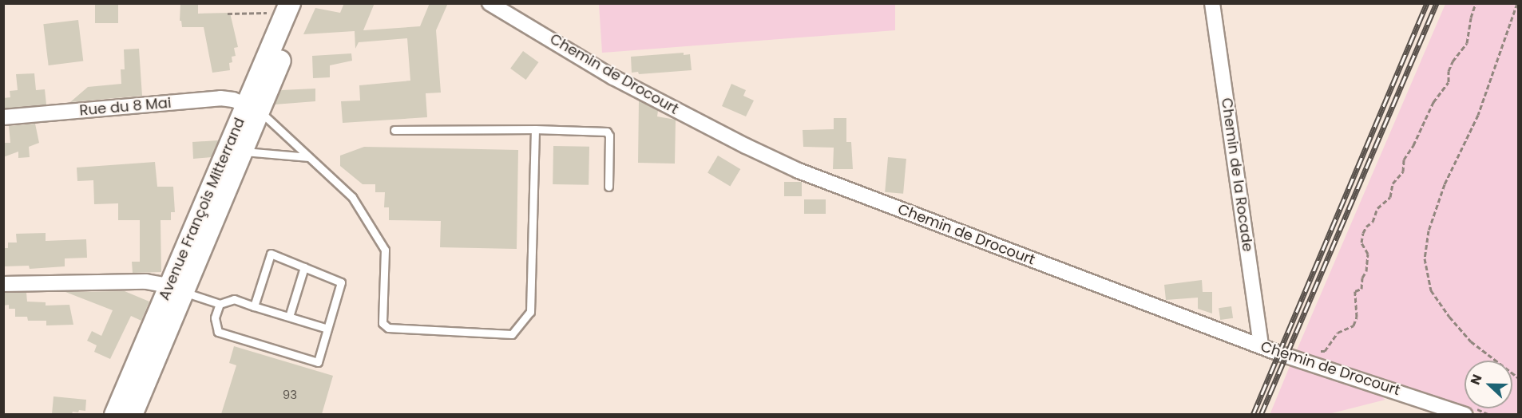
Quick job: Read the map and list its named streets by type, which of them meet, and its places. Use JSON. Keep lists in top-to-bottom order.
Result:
{
  "streets": {
    "main road": ["Avenue François Mitterrand"],
    "street": ["Chemin de Drocourt", "Rue du 8 Mai", "Chemin de la Rocade"]
  },
  "crossings": [
    ["Chemin de Drocourt", "Chemin de la Rocade"],
    ["Rue du 8 Mai", "Avenue François Mitterrand"]
  ],
  "house_numbers": ["93"],
  "north": "left"
}
